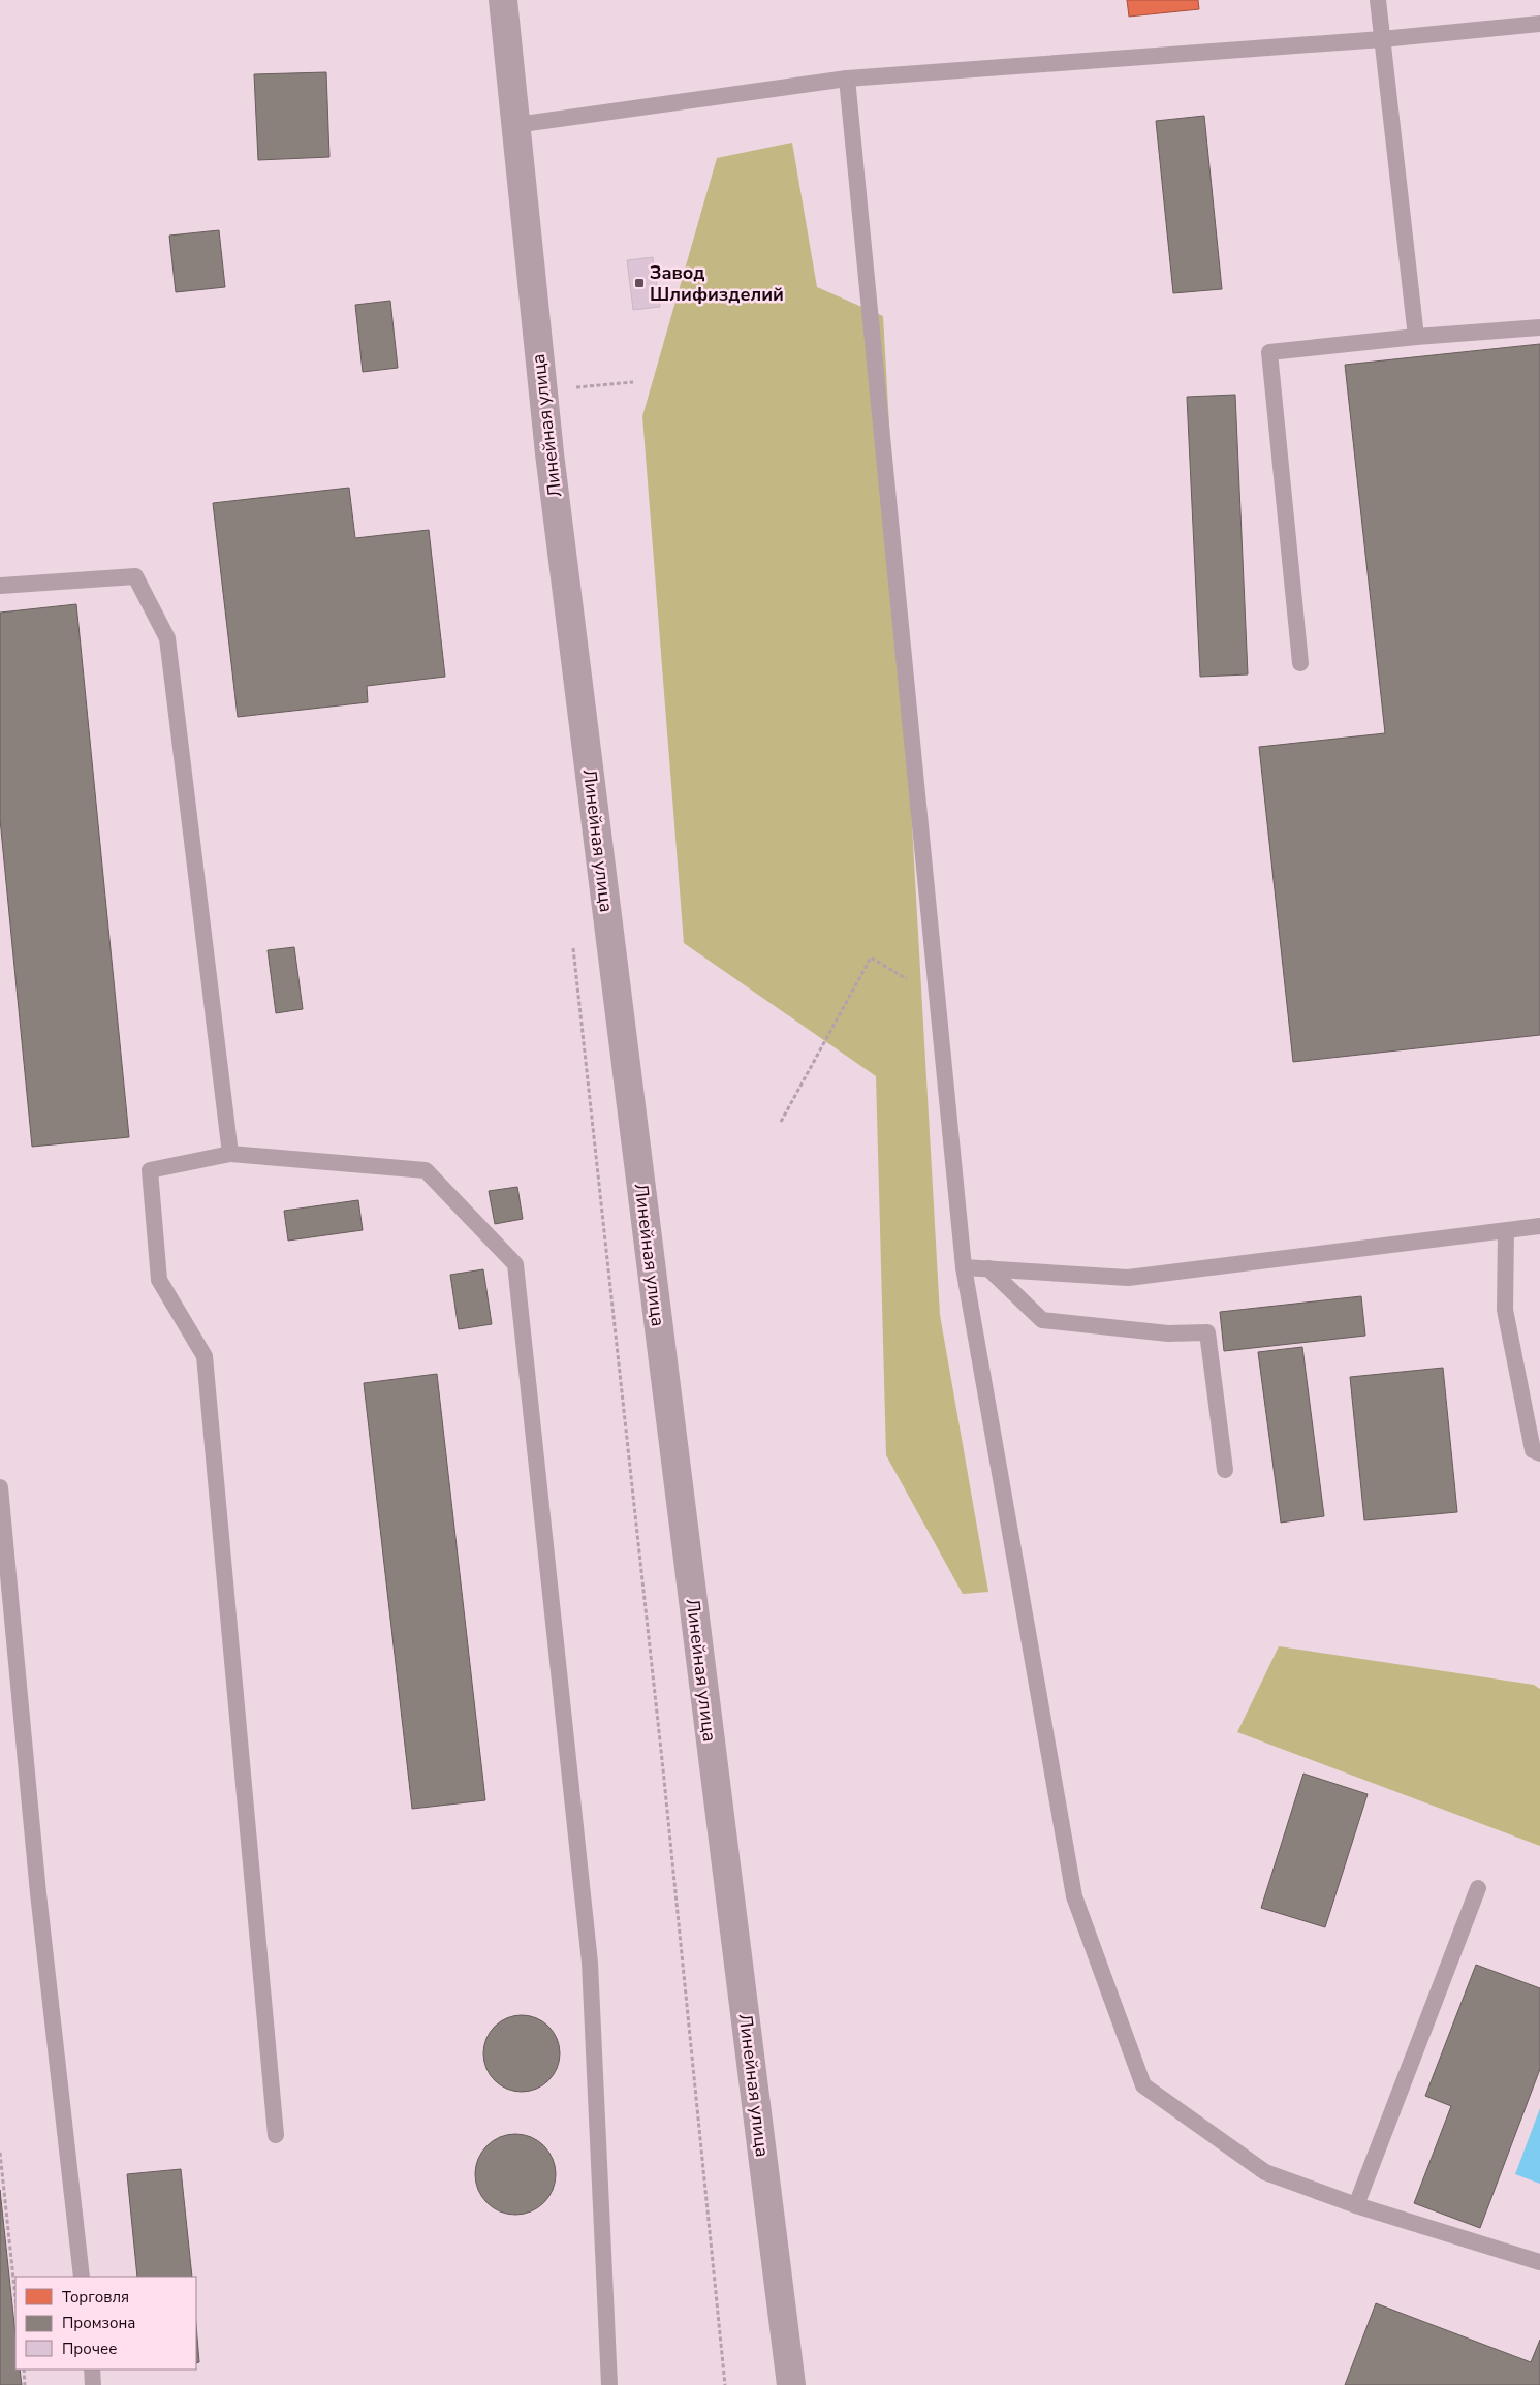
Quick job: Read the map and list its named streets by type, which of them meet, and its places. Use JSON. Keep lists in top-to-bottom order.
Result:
{
  "streets": {
    "street": ["Линейная улица"]
  },
  "places": {
    "transit": ["Завод Шлифизделий"]
  },
  "legend": ["Торговля", "Промзона", "Прочее"]
}
